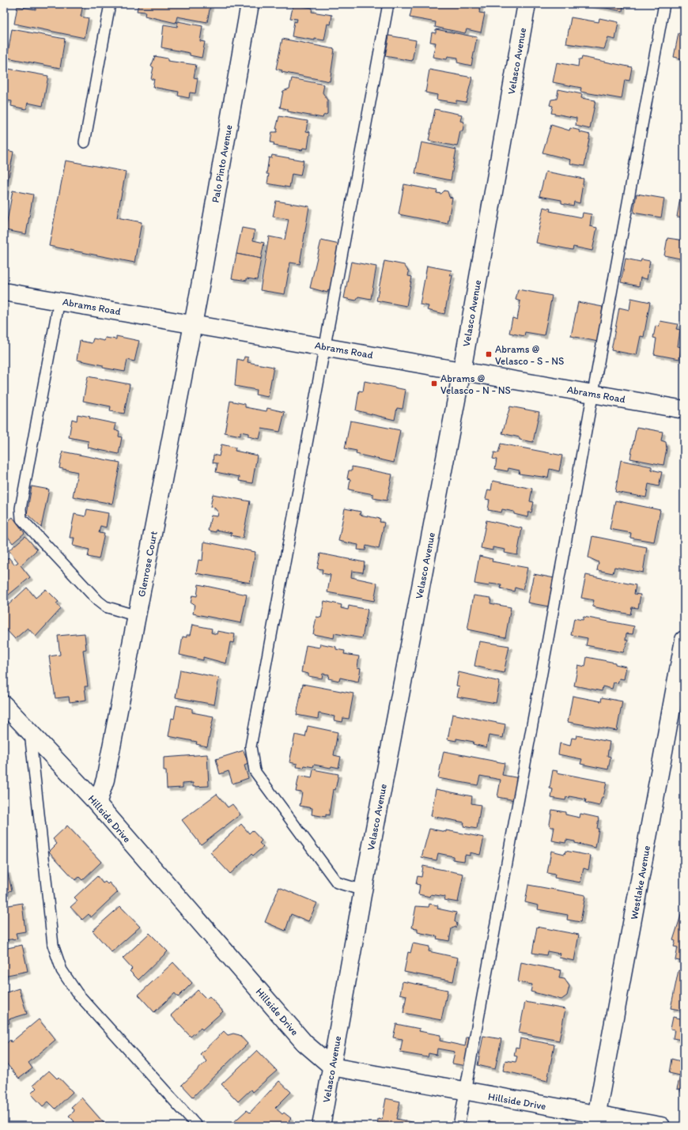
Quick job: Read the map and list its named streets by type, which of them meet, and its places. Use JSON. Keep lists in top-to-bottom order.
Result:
{
  "streets": {
    "street": [
      "Velasco Avenue",
      "Palo Pinto Avenue",
      "Abrams Road",
      "Glenrose Court",
      "Hillside Drive",
      "Westlake Avenue"
    ]
  },
  "crossings": [
    ["Velasco Avenue", "Abrams Road"],
    ["Velasco Avenue", "Hillside Drive"],
    ["Palo Pinto Avenue", "Abrams Road"],
    ["Palo Pinto Avenue", "Glenrose Court"],
    ["Abrams Road", "Glenrose Court"],
    ["Glenrose Court", "Hillside Drive"],
    ["Hillside Drive", "Westlake Avenue"]
  ],
  "places": {
    "transit": ["Abrams @ Velasco - S - NS", "Abrams @ Velasco - N - NS"]
  }
}
